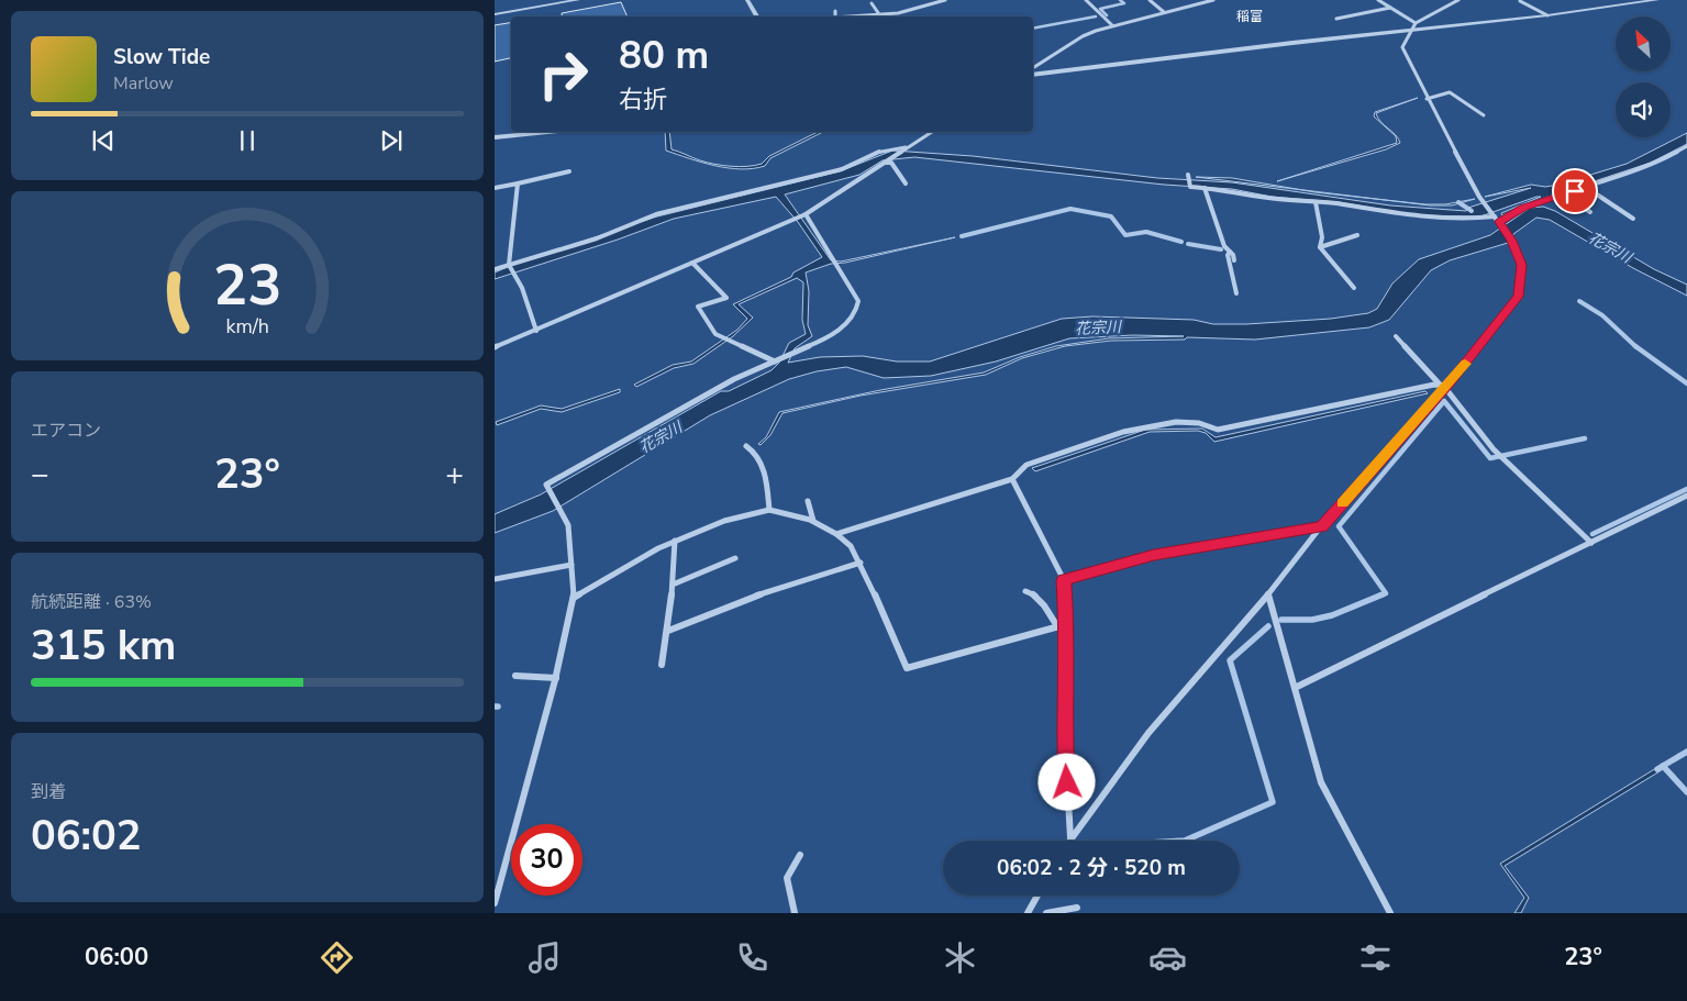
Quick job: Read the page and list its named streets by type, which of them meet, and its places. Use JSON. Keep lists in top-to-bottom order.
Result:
{
  "districts": ["稲富"],
  "water": ["花宗川"],
  "north": "top left",
  "page": {
    "turn": ["80 m", "右折"],
    "song": ["Slow Tide", "Marlow"],
    "tile": [
      "エアコン",
      ["航続距離 · 63%", "315 km"],
      ["到着", "06:02"]
    ],
    "heat": ["−", "23°", "+"],
    "limit": "30",
    "trip": "06:02 · 2 分 · 520 m",
    "tabs": ["06:00", "23°"],
    "gauge": ["23", "km/h"]
  }
}
